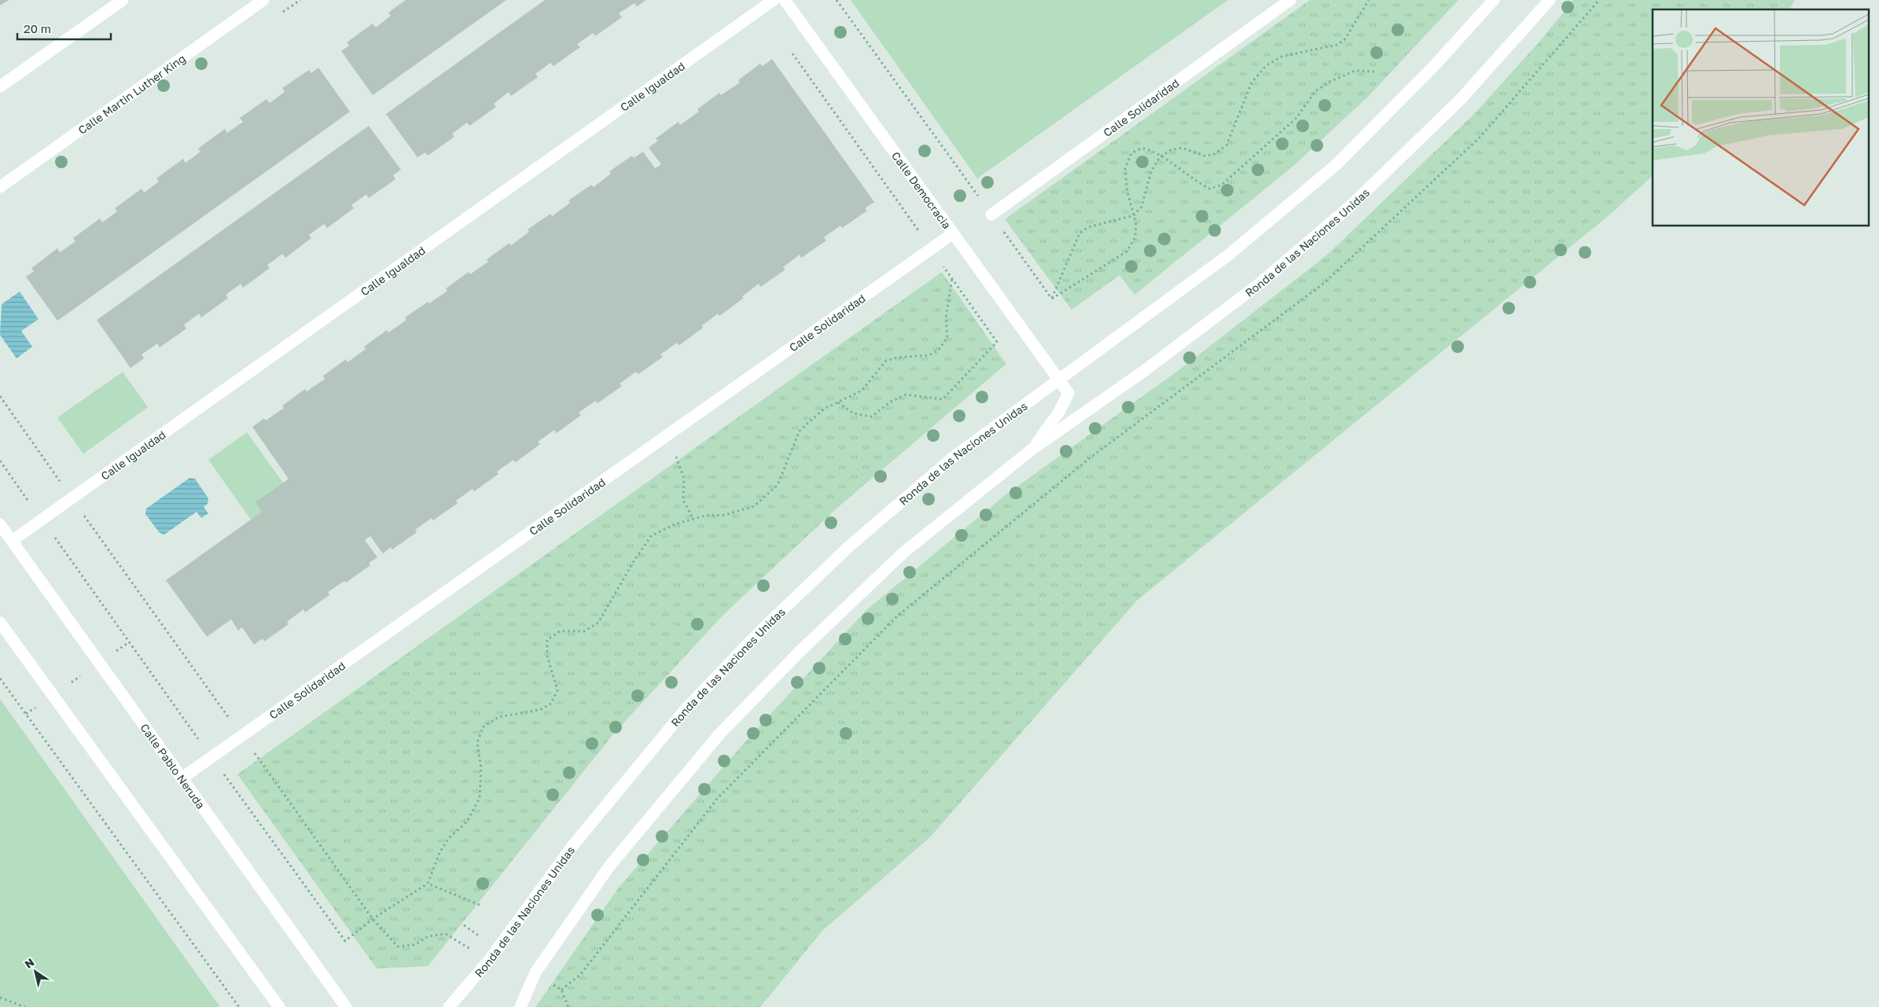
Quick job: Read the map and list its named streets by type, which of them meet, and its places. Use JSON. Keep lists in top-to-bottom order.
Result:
{
  "streets": {
    "street": [
      "Calle Igualdad",
      "Calle Martin Luther King",
      "Calle Solidaridad",
      "Calle Democracia",
      "Ronda de las Naciones Unidas",
      "Calle Pablo Neruda"
    ]
  },
  "crossings": [
    ["Calle Igualdad", "Calle Pablo Neruda"],
    ["Calle Solidaridad", "Calle Democracia"],
    ["Calle Solidaridad", "Calle Pablo Neruda"],
    ["Calle Democracia", "Ronda de las Naciones Unidas"]
  ],
  "scale_bar": "20 m",
  "north": "top left"
}
